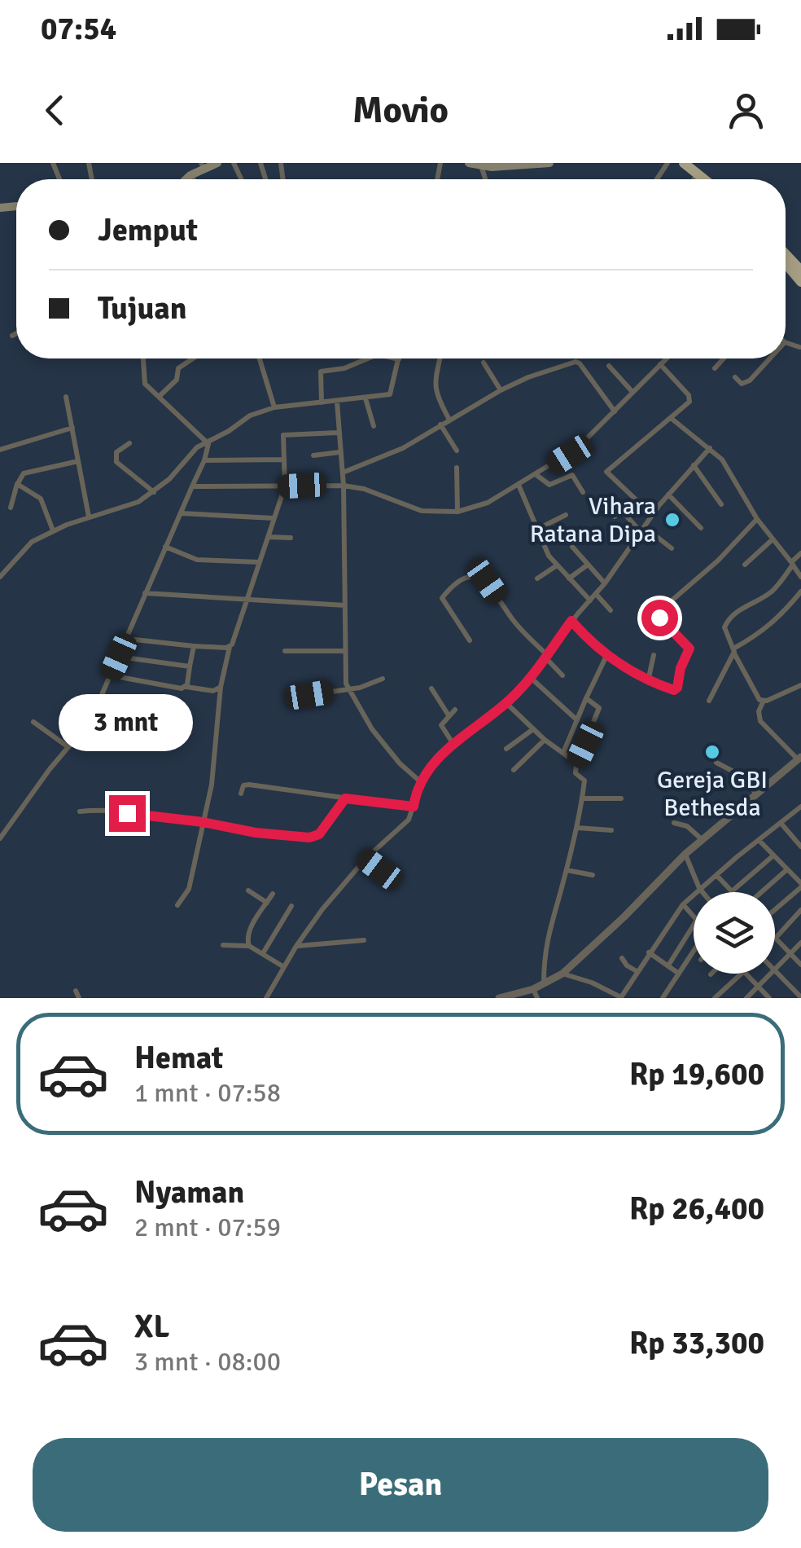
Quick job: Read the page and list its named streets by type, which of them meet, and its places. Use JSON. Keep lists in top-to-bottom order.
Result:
{
  "places": ["Vihara Ratana Dipa", "Gereja GBI Bethesda"],
  "page": {
    "status": "07:54",
    "header": "Movio",
    "banner": ["Jemput", "Tujuan"],
    "bubble": "3 mnt",
    "list": [
      {
        "name": "Hemat",
        "note": "1 mnt · 07:58",
        "value": "Rp 19,600"
      },
      {
        "name": "Nyaman",
        "note": "2 mnt · 07:59",
        "value": "Rp 26,400"
      },
      {
        "name": "XL",
        "note": "3 mnt · 08:00",
        "value": "Rp 33,300"
      }
    ],
    "buttons": "Pesan"
  }
}
